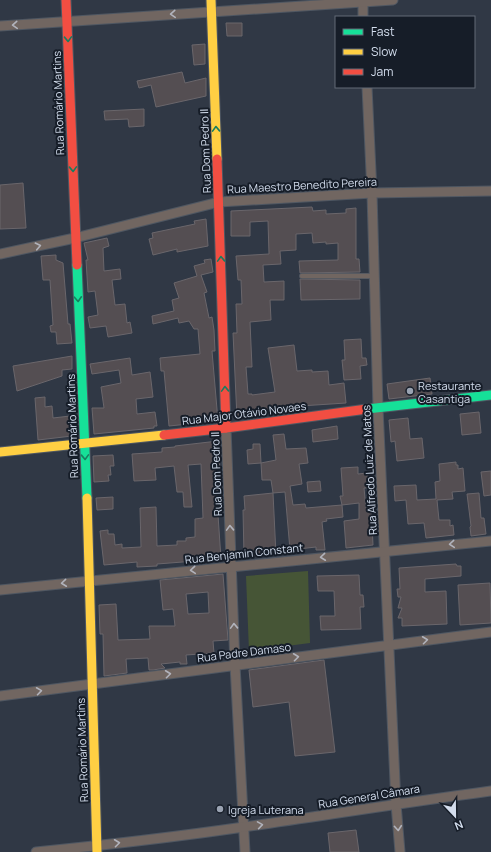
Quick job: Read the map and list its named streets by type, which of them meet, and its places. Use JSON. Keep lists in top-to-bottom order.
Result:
{
  "streets": {
    "street": [
      "Rua Romário Martins",
      "Rua Dom Pedro II",
      "Rua Maestro Benedito Pereira",
      "Rua Major Otávio Novaes",
      "Rua Alfredo Luiz de Matos",
      "Rua Benjamin Constant",
      "Rua Padre Damaso",
      "Rua General Câmara"
    ]
  },
  "crossings": [
    ["Rua Romário Martins", "Rua Maestro Benedito Pereira"],
    ["Rua Romário Martins", "Rua Major Otávio Novaes"],
    ["Rua Romário Martins", "Rua Benjamin Constant"],
    ["Rua Romário Martins", "Rua Padre Damaso"],
    ["Rua Romário Martins", "Rua General Câmara"],
    ["Rua Dom Pedro II", "Rua Maestro Benedito Pereira"],
    ["Rua Dom Pedro II", "Rua Major Otávio Novaes"],
    ["Rua Dom Pedro II", "Rua Benjamin Constant"],
    ["Rua Dom Pedro II", "Rua Padre Damaso"],
    ["Rua Dom Pedro II", "Rua General Câmara"],
    ["Rua Maestro Benedito Pereira", "Rua Alfredo Luiz de Matos"],
    ["Rua Major Otávio Novaes", "Rua Alfredo Luiz de Matos"],
    ["Rua Alfredo Luiz de Matos", "Rua Benjamin Constant"],
    ["Rua Alfredo Luiz de Matos", "Rua Padre Damaso"],
    ["Rua Alfredo Luiz de Matos", "Rua General Câmara"]
  ],
  "one_way": [
    "Rua Romário Martins",
    "Rua Dom Pedro II",
    "Rua Benjamin Constant",
    "Rua Padre Damaso",
    "Rua General Câmara"
  ],
  "places": ["Restaurante Casantiga", "Igreja Luterana"],
  "legend": ["Fast", "Slow", "Jam"],
  "north": "bottom"
}
